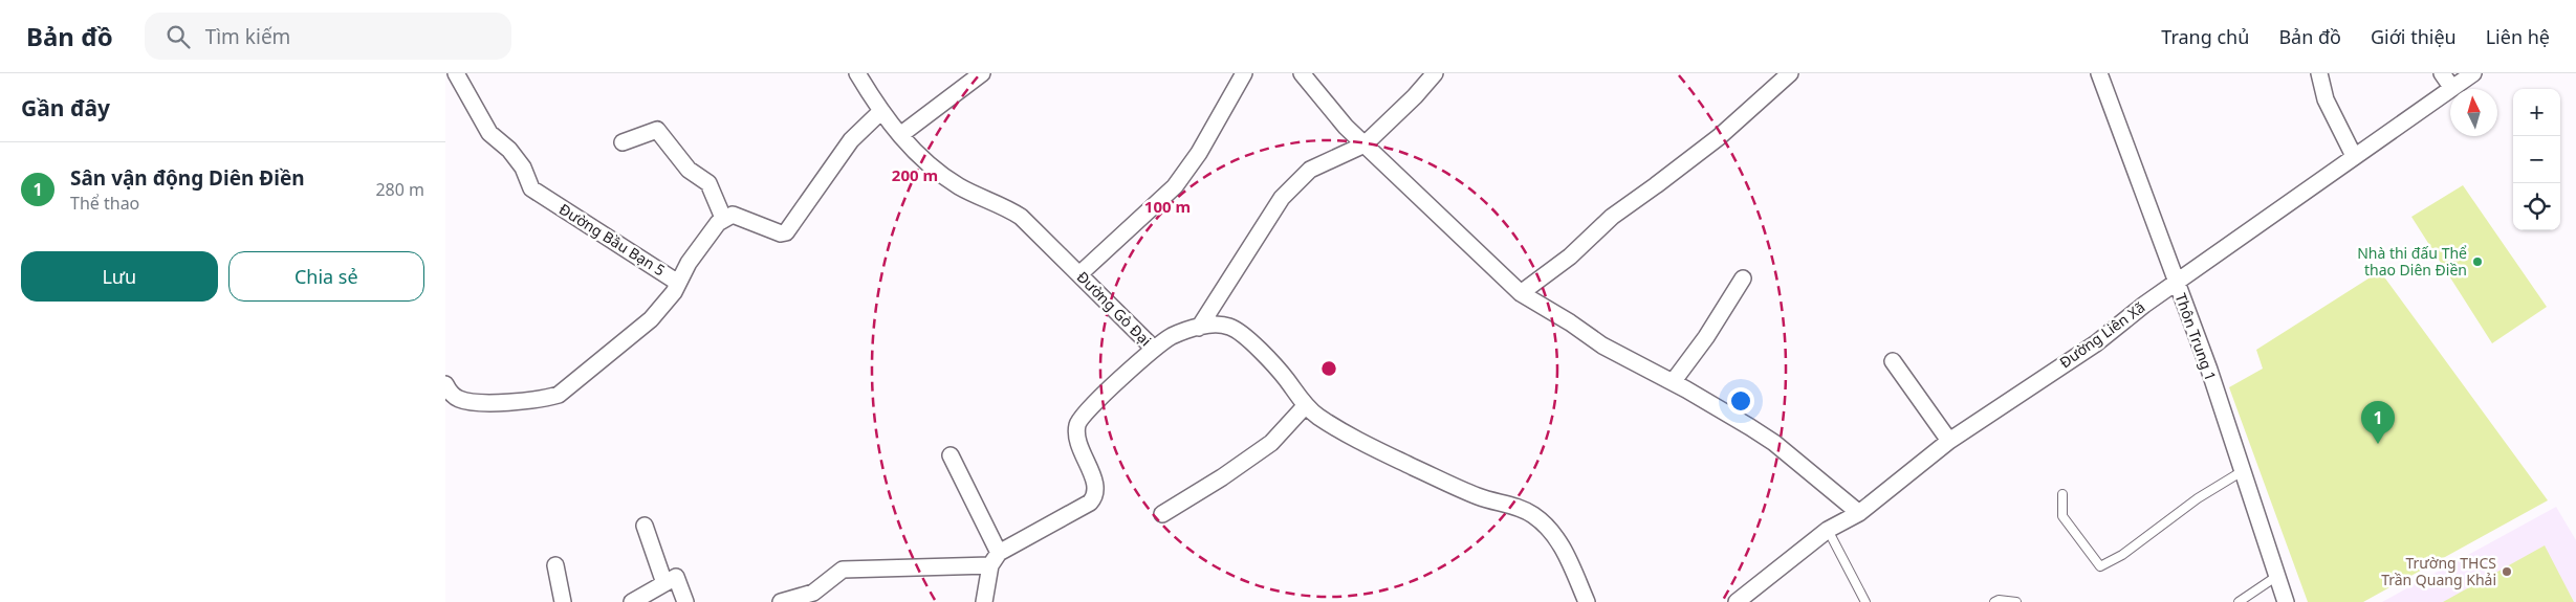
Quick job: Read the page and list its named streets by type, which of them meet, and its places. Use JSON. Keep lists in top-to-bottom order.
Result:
{
  "streets": {
    "street": [
      "Đường Bầu Bạn 5",
      "Đường Gò Đại",
      "Đường Liên Xã",
      "Thôn Trung 1"
    ]
  },
  "crossings": [
    ["Đường Liên Xã", "Thôn Trung 1"]
  ],
  "places": ["Nhà thi đấu Thể thao Diên Điền", "Trường THCS Trần Quang Khải"],
  "north": "top",
  "page": {
    "header": "Bản đồ",
    "search": "Tìm kiếm",
    "nav": [
      "Trang chủ",
      "Bản đồ",
      "Giới thiệu",
      "Liên hệ"
    ],
    "heading": "Gần đây",
    "map_buttons": ["+", "−"],
    "list": [
      {
        "mark": "1",
        "name": "Sân vận động Diên Điền",
        "note": "Thể thao",
        "value": "280 m"
      }
    ],
    "buttons": ["Lưu", "Chia sẻ"],
    "pins": "1"
  },
  "rings": ["200 m", "100 m"]
}
